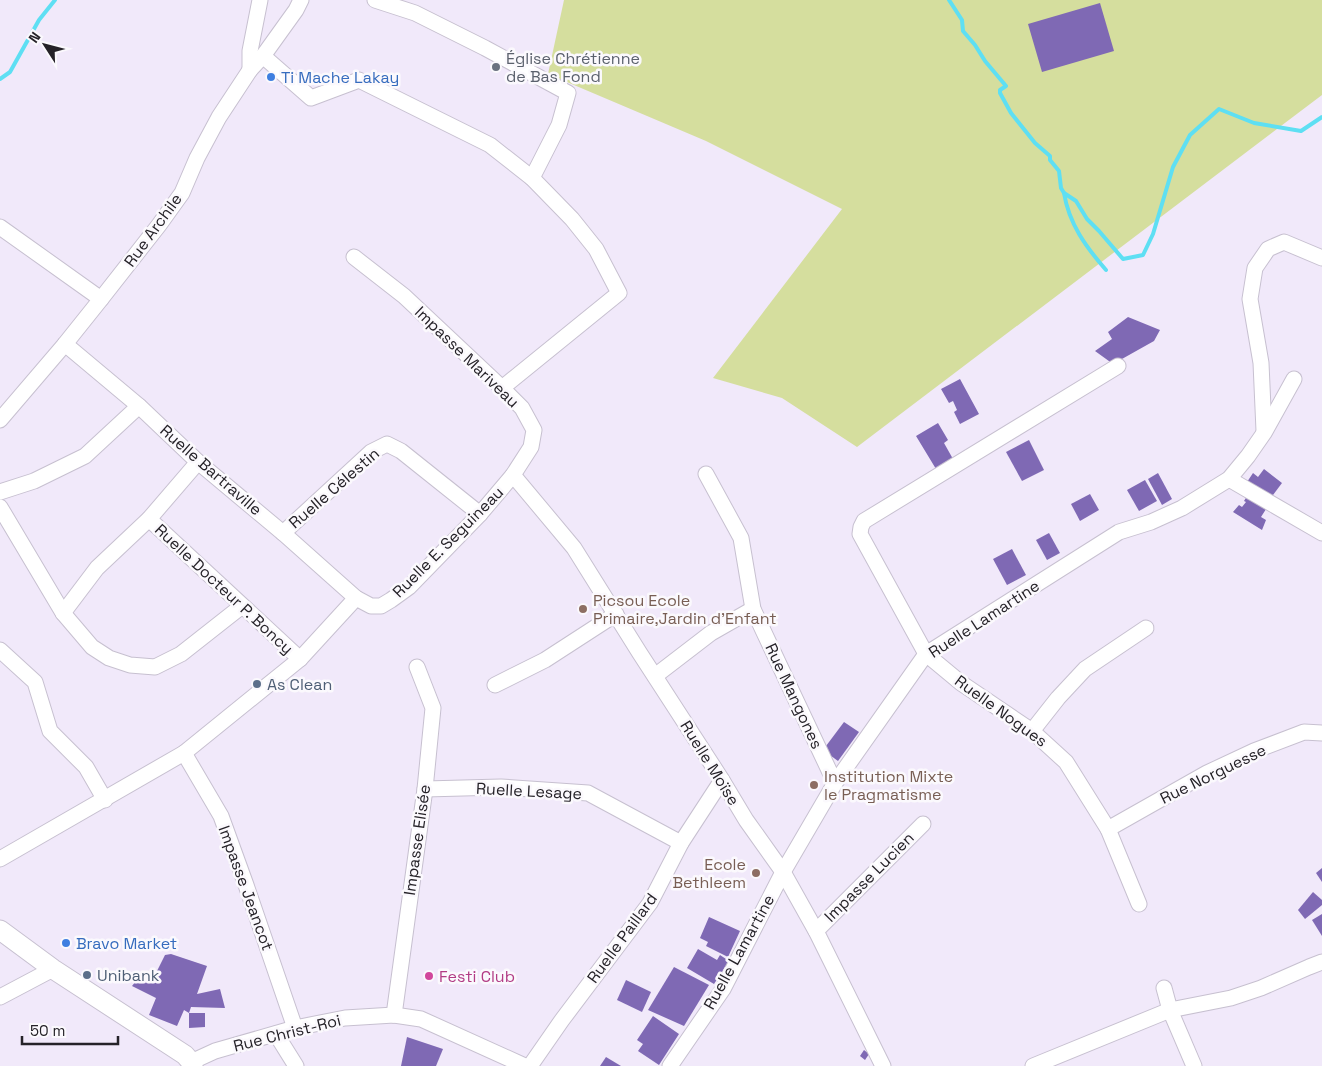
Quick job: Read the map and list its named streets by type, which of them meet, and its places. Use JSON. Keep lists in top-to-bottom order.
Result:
{
  "streets": {
    "street": [
      "Rue Archile",
      "Impasse Mariveau",
      "Ruelle Bartraville",
      "Ruelle Célestin",
      "Ruelle E. Seguineau",
      "Ruelle Docteur P. Boncy",
      "Ruelle Lamartine",
      "Rue Mangones",
      "Ruelle Nogues",
      "Ruelle Moïse",
      "Rue Norguesse",
      "Ruelle Lesage",
      "Impasse Elisée",
      "Impasse Lucien",
      "Impasse Jeancot",
      "Ruelle Paillard",
      "Rue Christ-Roi"
    ]
  },
  "crossings": [
    ["Rue Archile", "Ruelle Bartraville"],
    ["Impasse Mariveau", "Ruelle E. Seguineau"],
    ["Impasse Mariveau", "Ruelle Moïse"],
    ["Ruelle Bartraville", "Ruelle Célestin"],
    ["Ruelle Bartraville", "Ruelle E. Seguineau"],
    ["Ruelle Célestin", "Ruelle E. Seguineau"],
    ["Ruelle E. Seguineau", "Ruelle Moïse"],
    ["Ruelle Lamartine", "Rue Mangones"],
    ["Ruelle Lamartine", "Ruelle Nogues"],
    ["Ruelle Lamartine", "Ruelle Moïse"],
    ["Ruelle Nogues", "Rue Norguesse"],
    ["Ruelle Moïse", "Impasse Lucien"],
    ["Ruelle Moïse", "Ruelle Paillard"],
    ["Ruelle Lesage", "Impasse Elisée"],
    ["Ruelle Lesage", "Ruelle Paillard"],
    ["Impasse Elisée", "Rue Christ-Roi"],
    ["Impasse Jeancot", "Rue Christ-Roi"]
  ],
  "places": [
    "Église Chrétienne de Bas Fond",
    "Ti Mache Lakay",
    "Picsou Ecole Primaire,Jardin d'Enfant",
    "As Clean",
    "Institution Mixte le Pragmatisme",
    "Ecole Bethleem",
    "Bravo Market",
    "Unibank",
    "Festi Club"
  ],
  "scale_bar": "50 m",
  "north": "top left"
}
